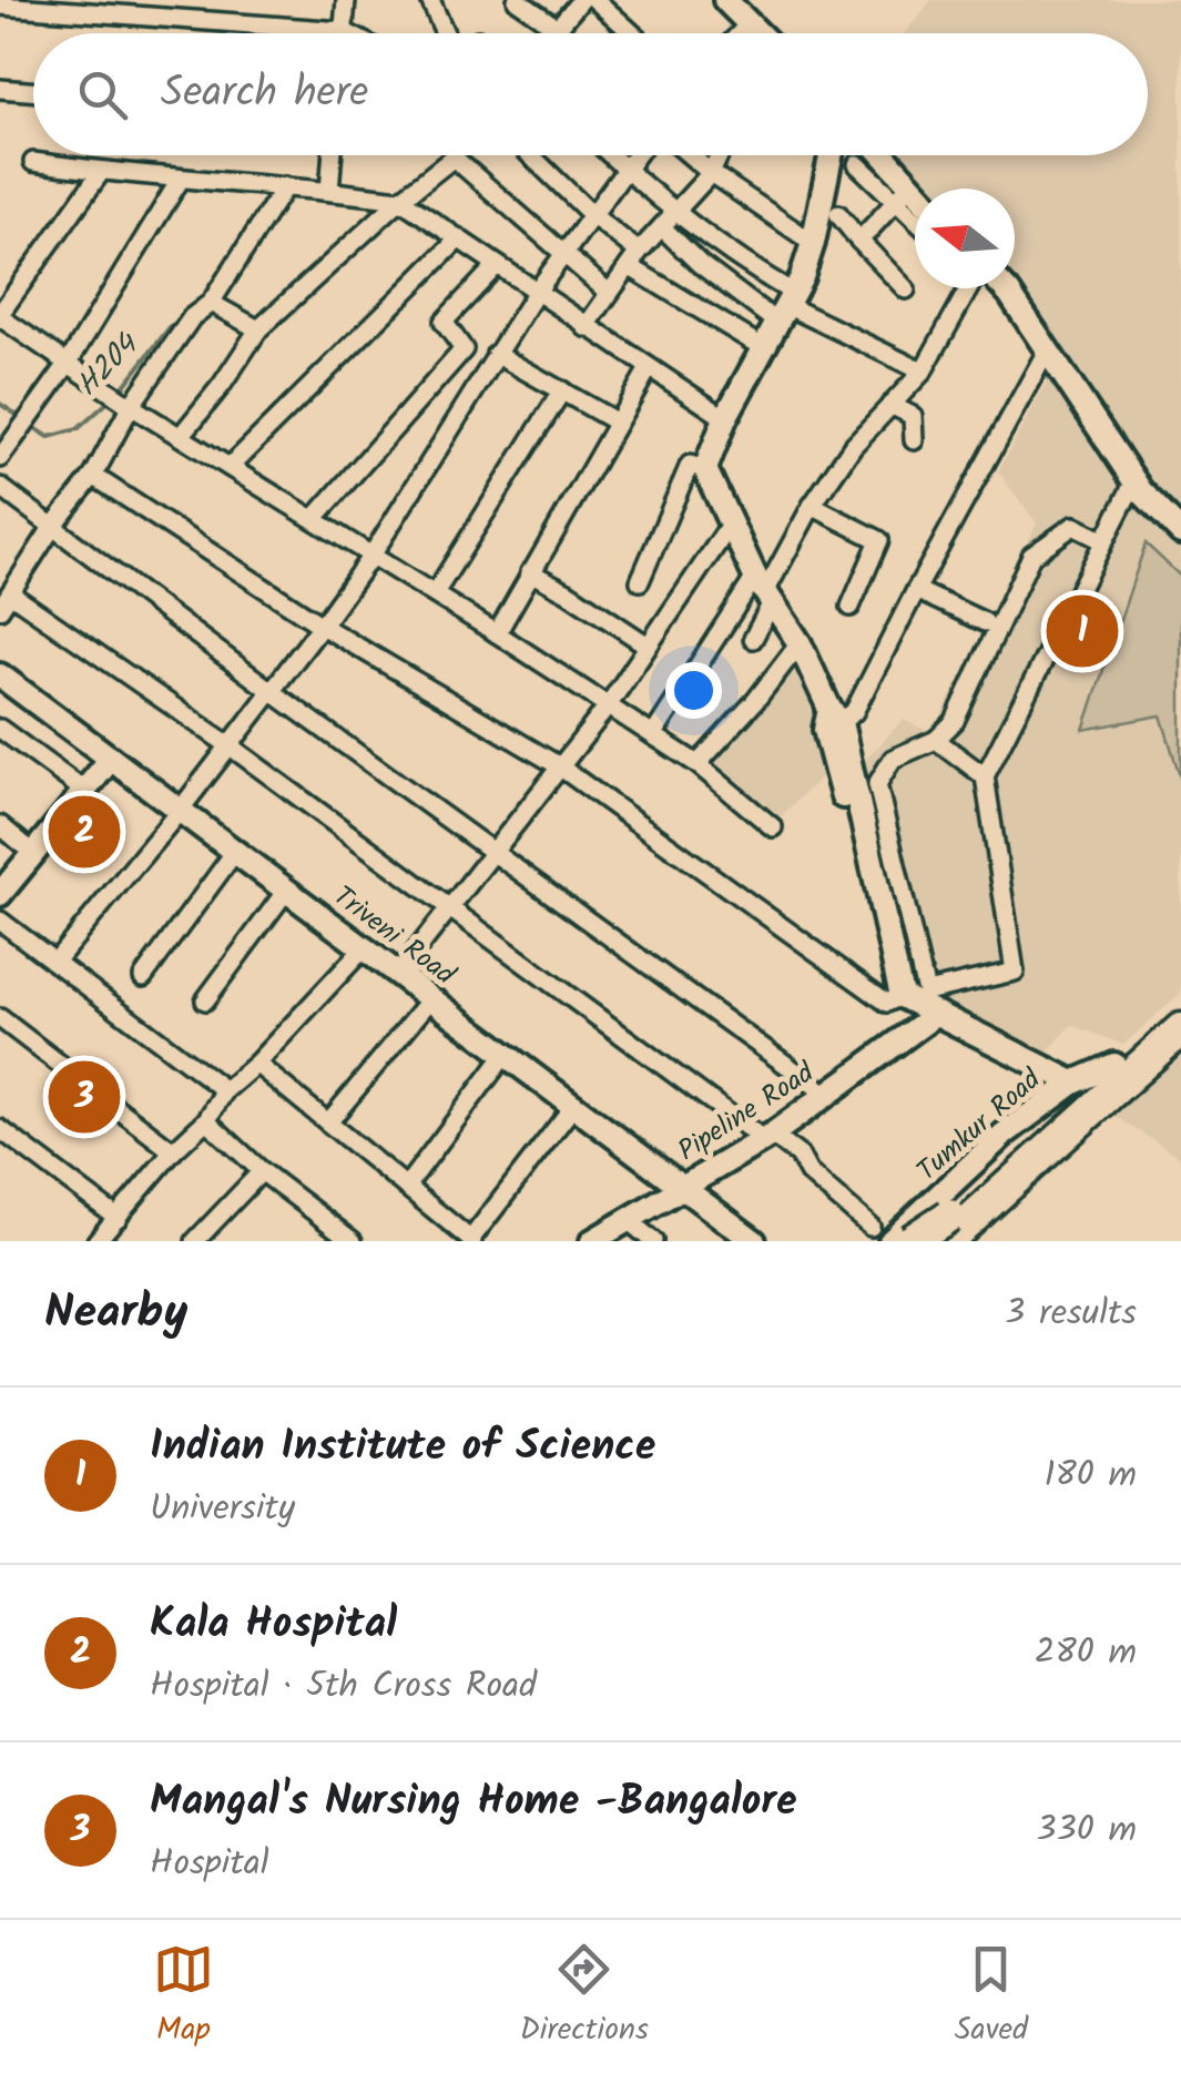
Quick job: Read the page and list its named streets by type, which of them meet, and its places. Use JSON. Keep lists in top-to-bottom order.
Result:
{
  "streets": {
    "street": ["Triveni Road", "Pipeline Road", "Tumkur Road"]
  },
  "crossings": [
    ["Triveni Road", "Pipeline Road"]
  ],
  "water": ["H204"],
  "north": "left",
  "page": {
    "search": "Search here",
    "pins": ["1", "2", "3"],
    "heading": ["Nearby", "3 results"],
    "list": [
      {
        "mark": "1",
        "name": "Indian Institute of Science",
        "note": "University",
        "value": "180 m"
      },
      {
        "mark": "2",
        "name": "Kala Hospital",
        "note": "Hospital · 5th Cross Road",
        "value": "280 m"
      },
      {
        "mark": "3",
        "name": "Mangal's Nursing Home -Bangalore",
        "note": "Hospital",
        "value": "330 m"
      }
    ],
    "nav": ["Map", "Directions", "Saved"]
  }
}
